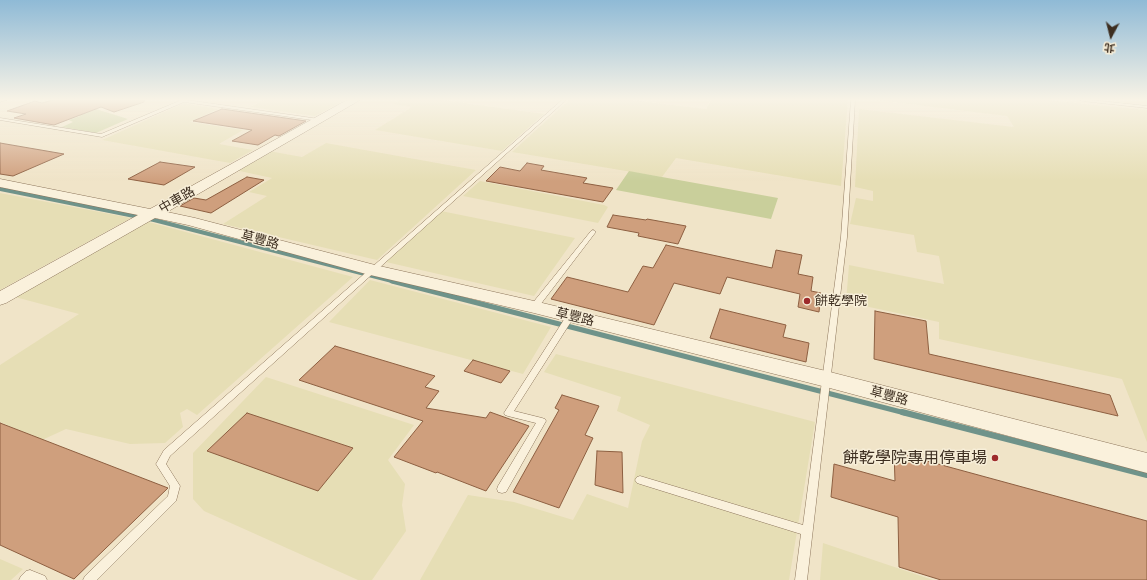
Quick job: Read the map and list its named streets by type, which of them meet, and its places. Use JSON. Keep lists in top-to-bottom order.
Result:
{
  "streets": {
    "street": ["中車路", "草豐路"]
  },
  "crossings": [
    ["中車路", "草豐路"]
  ],
  "places": ["餅乾學院", "餅乾學院專用停車場"],
  "north": "bottom"
}
